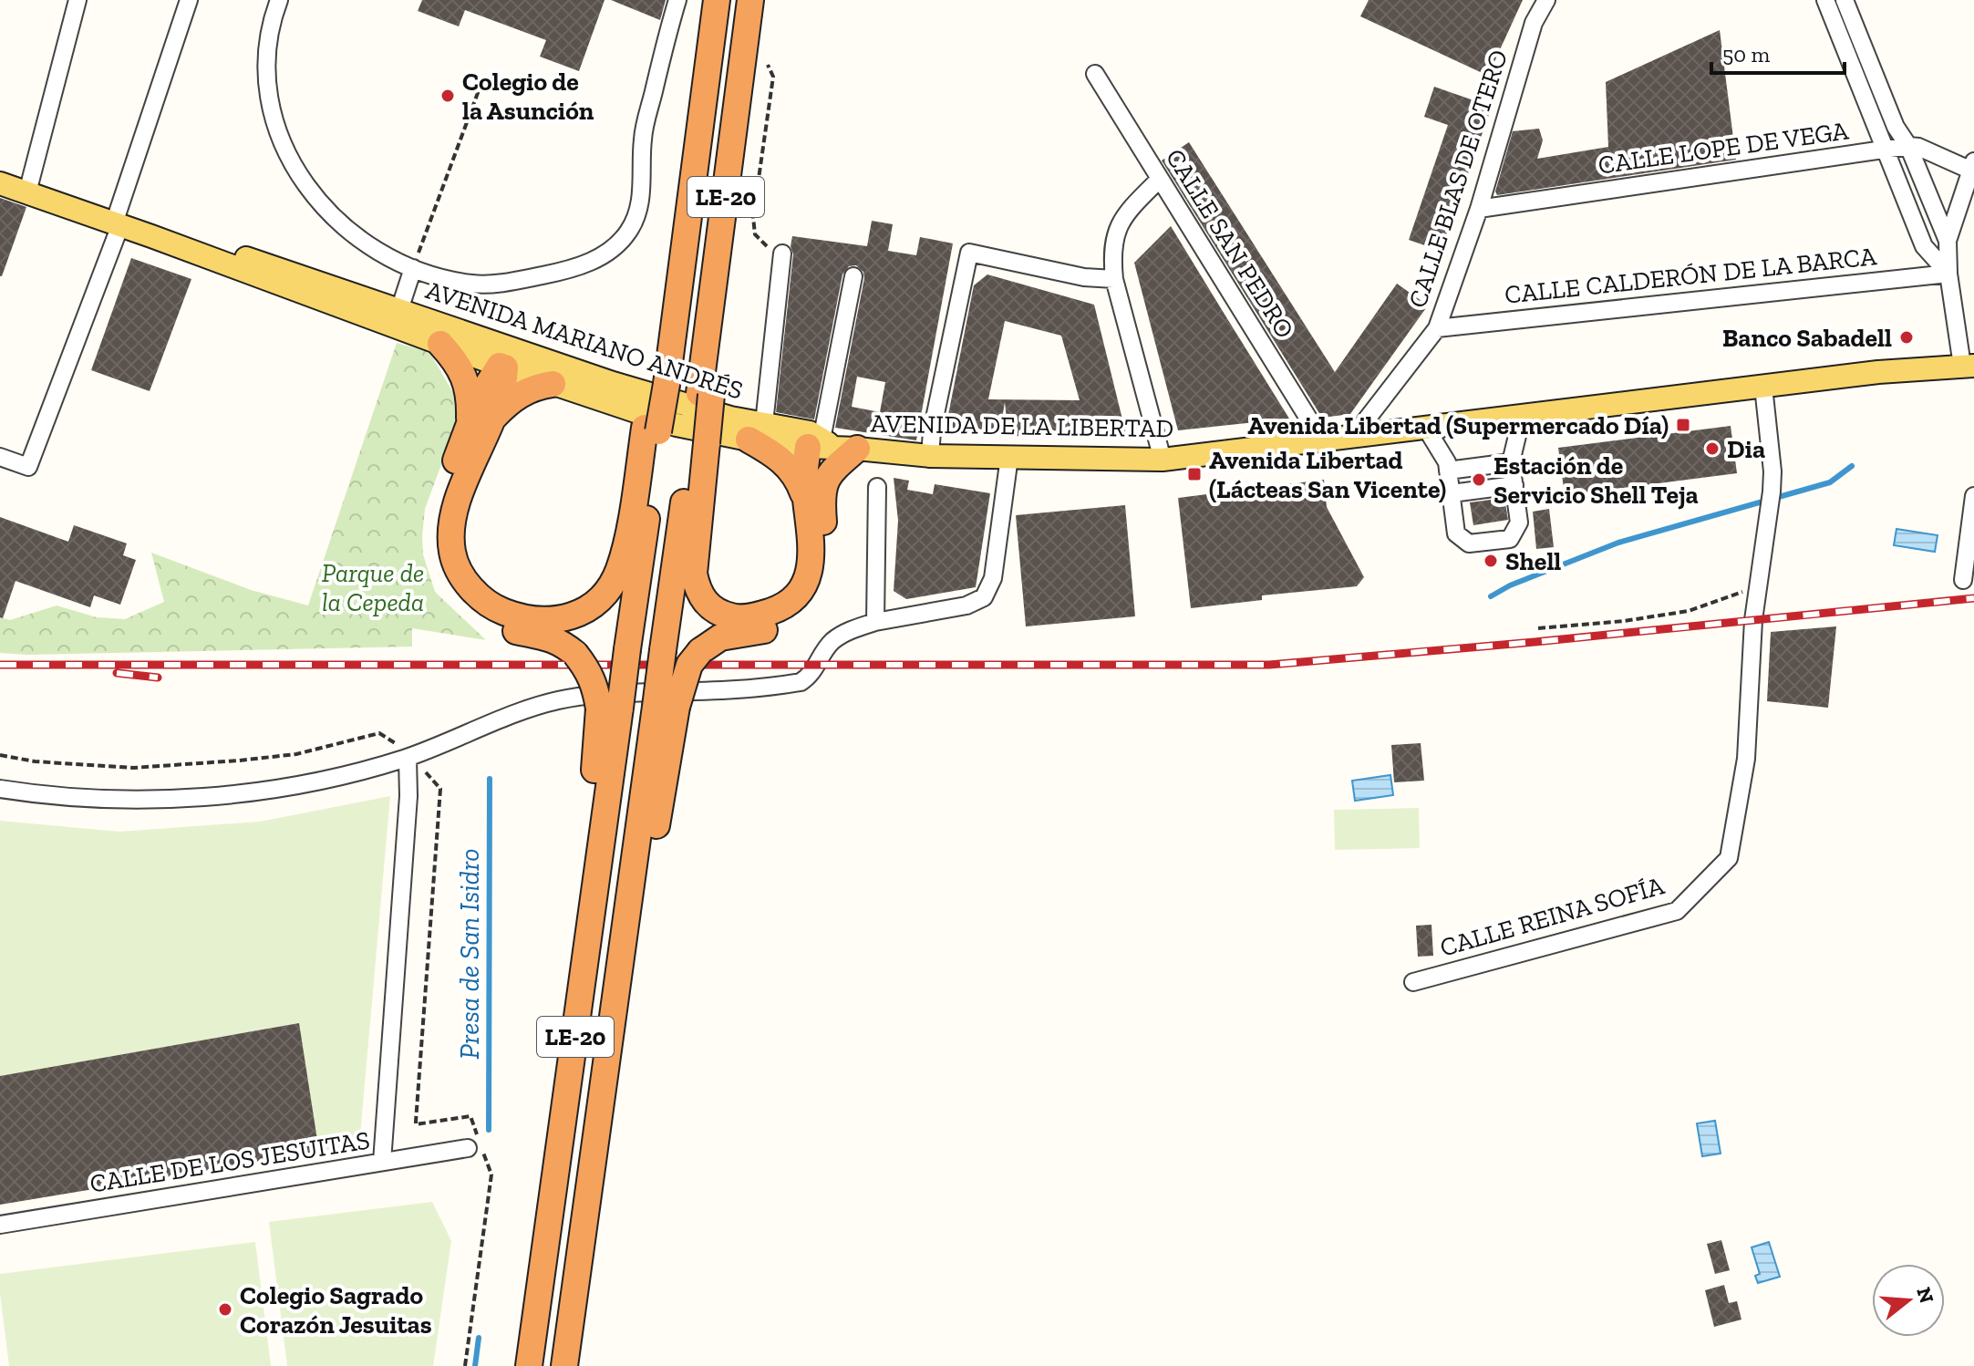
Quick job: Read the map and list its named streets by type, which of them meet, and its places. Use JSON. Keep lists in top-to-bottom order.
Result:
{
  "streets": {
    "highway": ["LE-20"],
    "main road": ["AVENIDA MARIANO ANDRÉS", "AVENIDA DE LA LIBERTAD"],
    "street": [
      "CALLE LOPE DE VEGA",
      "CALLE BLAS DE OTERO",
      "CALLE SAN PEDRO",
      "CALLE CALDERÓN DE LA BARCA",
      "CALLE REINA SOFÍA",
      "CALLE DE LOS JESUITAS"
    ]
  },
  "crossings": [
    ["CALLE LOPE DE VEGA", "CALLE BLAS DE OTERO"],
    ["CALLE BLAS DE OTERO", "CALLE CALDERÓN DE LA BARCA"],
    ["CALLE BLAS DE OTERO", "AVENIDA DE LA LIBERTAD"],
    ["LE-20", "AVENIDA MARIANO ANDRÉS"],
    ["CALLE SAN PEDRO", "AVENIDA DE LA LIBERTAD"],
    ["AVENIDA MARIANO ANDRÉS", "AVENIDA DE LA LIBERTAD"]
  ],
  "water": ["Presa de San Isidro"],
  "parks": ["Parque de la Cepeda"],
  "places": {
    "other": [
      "Colegio de la Asunción",
      "Banco Sabadell",
      "Dia",
      "Estación de Servicio Shell Teja",
      "Shell",
      "Colegio Sagrado Corazón Jesuitas"
    ],
    "transit": ["Avenida Libertad (Supermercado Día)", "Avenida Libertad (Lácteas San Vicente)"]
  },
  "scale_bar": "50 m",
  "north": "right"
}
